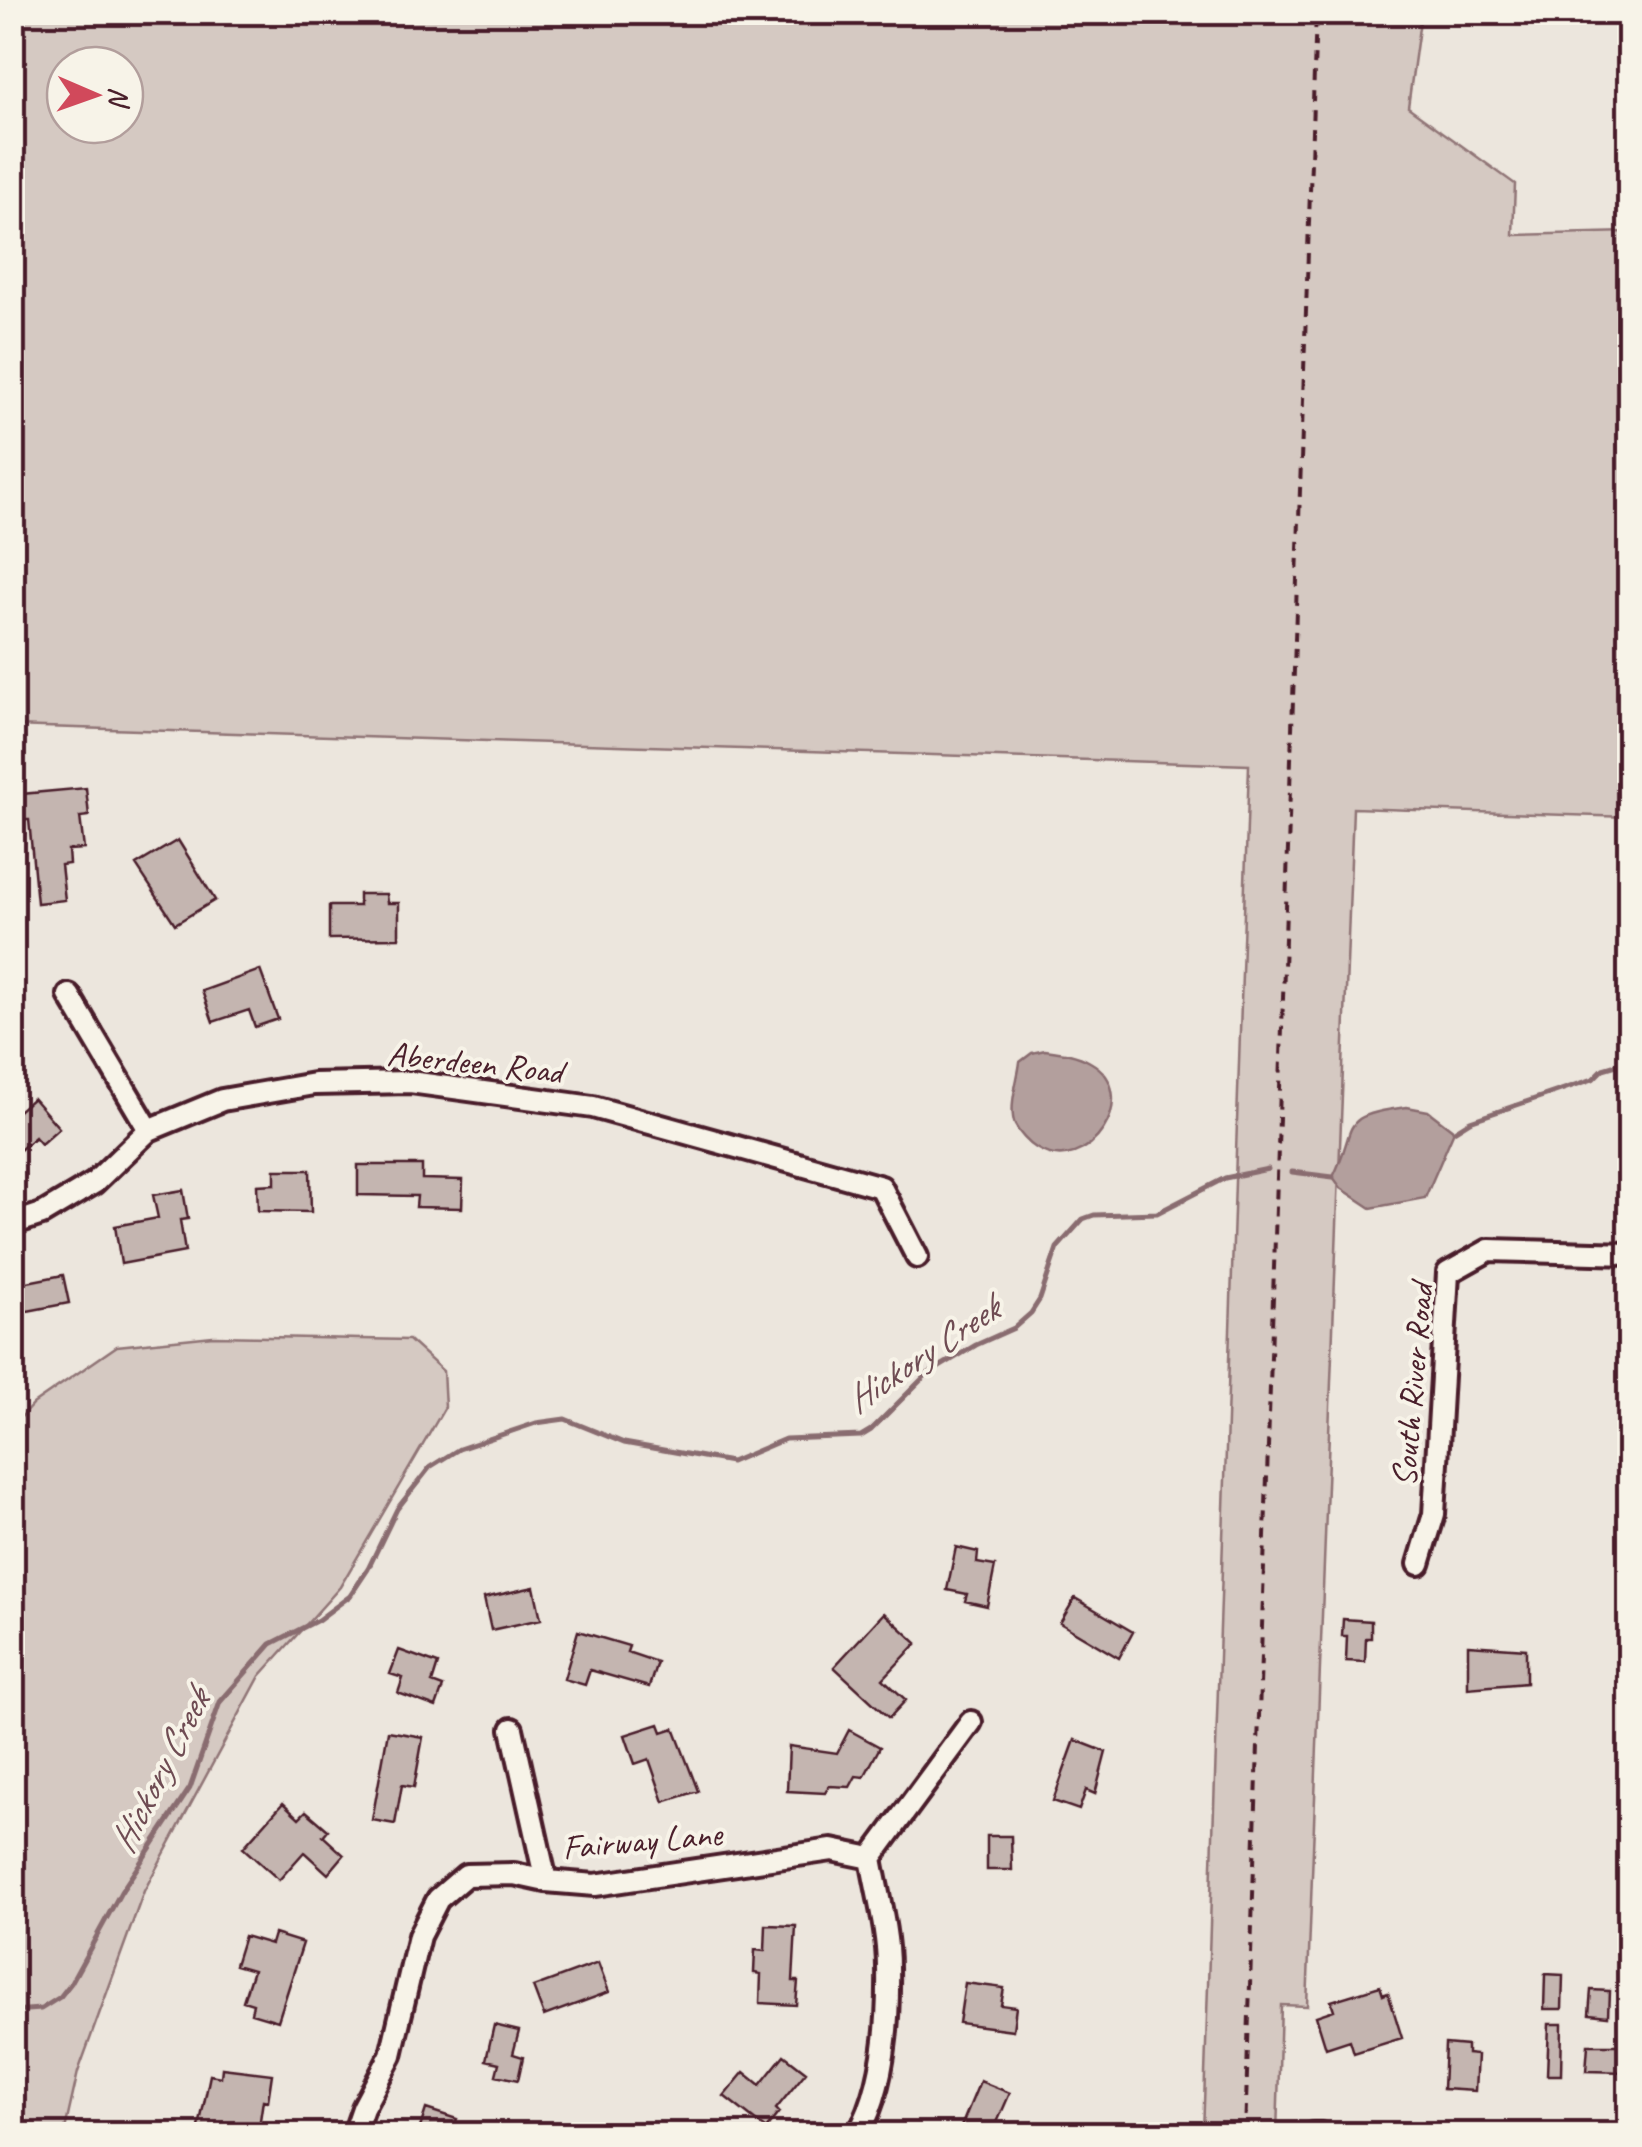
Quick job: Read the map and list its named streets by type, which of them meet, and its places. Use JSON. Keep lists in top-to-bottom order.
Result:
{
  "streets": {
    "street": ["Aberdeen Road", "South River Road", "Fairway Lane"]
  },
  "water": ["Hickory Creek"],
  "north": "right"
}
